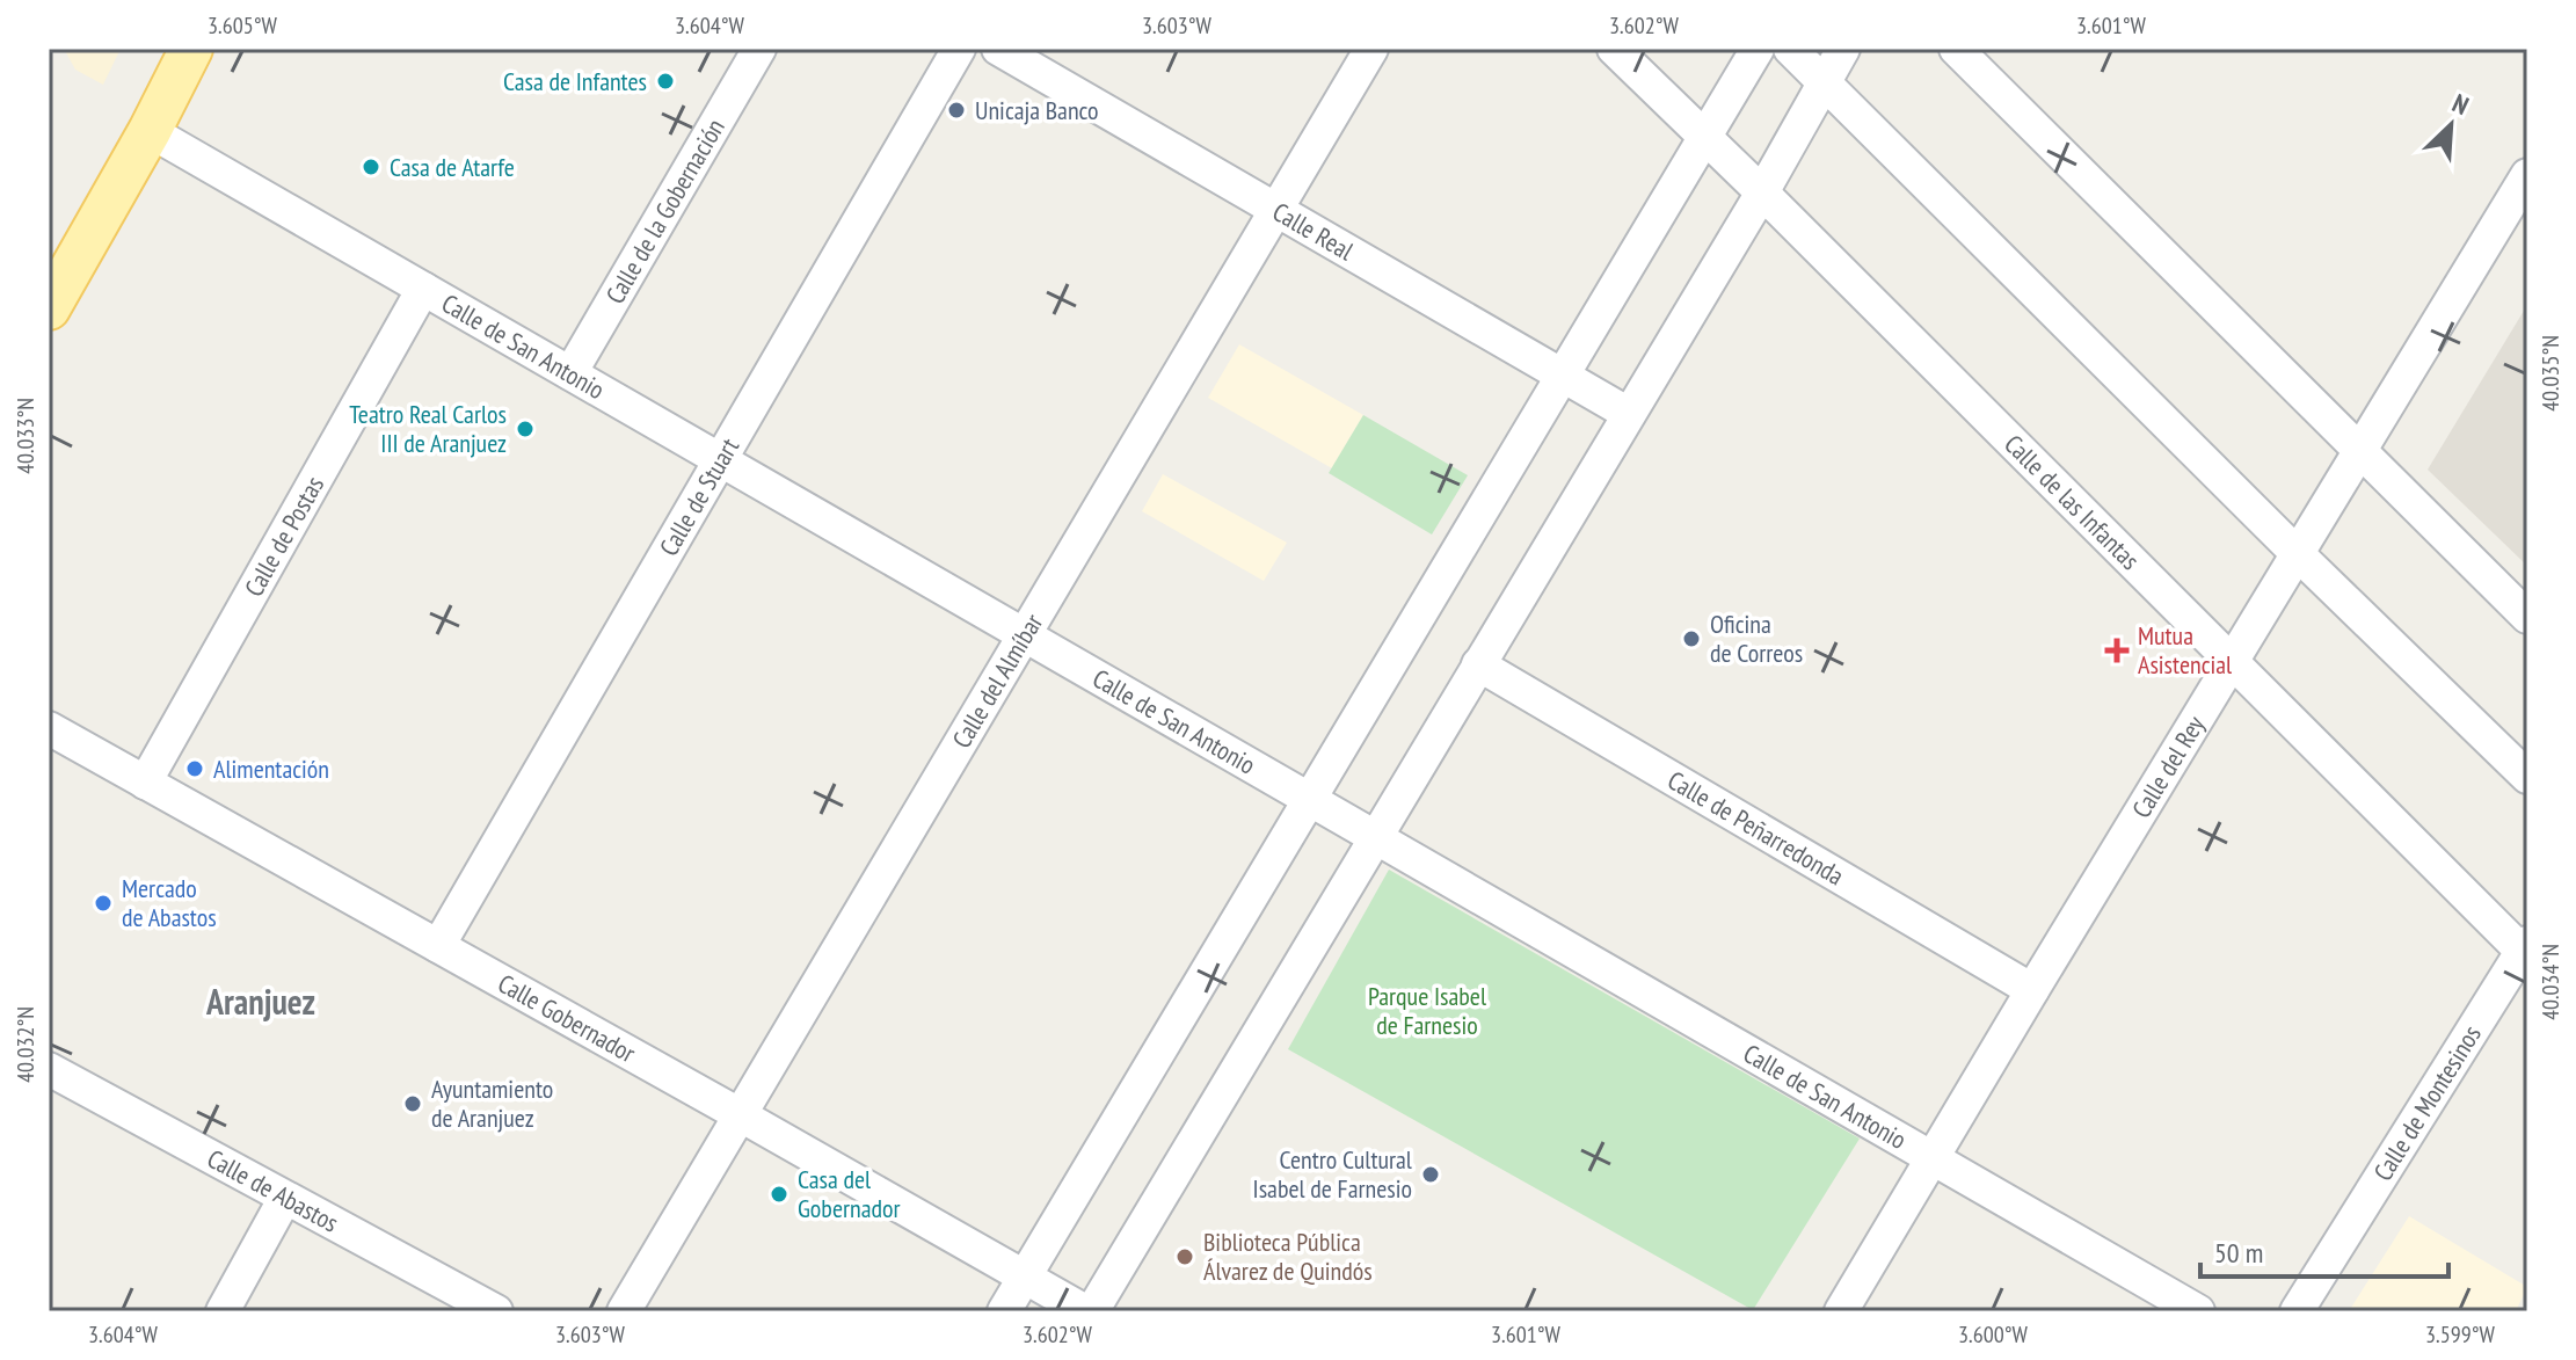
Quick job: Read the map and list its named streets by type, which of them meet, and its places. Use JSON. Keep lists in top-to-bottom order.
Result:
{
  "streets": {
    "street": [
      "Calle de la Gobernación",
      "Calle Real",
      "Calle de San Antonio",
      "Calle de Stuart",
      "Calle de las Infantas",
      "Calle de Postas",
      "Calle del Almíbar",
      "Calle del Rey",
      "Calle de Peñarredonda",
      "Calle Gobernador",
      "Calle de Montesinos",
      "Calle de Abastos"
    ]
  },
  "crossings": [
    ["Calle de la Gobernación", "Calle de San Antonio"],
    ["Calle Real", "Calle del Almíbar"],
    ["Calle de San Antonio", "Calle de Stuart"],
    ["Calle de San Antonio", "Calle de Postas"],
    ["Calle de San Antonio", "Calle del Almíbar"],
    ["Calle de San Antonio", "Calle del Rey"],
    ["Calle de Stuart", "Calle Gobernador"],
    ["Calle de las Infantas", "Calle del Rey"],
    ["Calle de las Infantas", "Calle de Montesinos"],
    ["Calle de Postas", "Calle Gobernador"],
    ["Calle del Almíbar", "Calle Gobernador"],
    ["Calle del Rey", "Calle de Peñarredonda"]
  ],
  "districts": ["Aranjuez"],
  "parks": ["Parque Isabel de Farnesio"],
  "places": {
    "other": [
      "Casa de Infantes",
      "Unicaja Banco",
      "Casa de Atarfe",
      "Teatro Real Carlos III de Aranjuez",
      "Oficina de Correos",
      "Alimentación",
      "Mercado de Abastos",
      "Ayuntamiento de Aranjuez",
      "Centro Cultural Isabel de Farnesio",
      "Casa del Gobernador",
      "Biblioteca Pública Álvarez de Quindós"
    ],
    "health": ["Mutua Asistencial"]
  },
  "scale_bar": "50 m",
  "north": "top right",
  "coordinates": [
    "3.605°W",
    "3.604°W",
    "3.603°W",
    "3.602°W",
    "3.601°W",
    "40.035°N",
    "40.033°N",
    "40.034°N",
    "40.032°N",
    "3.600°W",
    "3.599°W"
  ]
}
